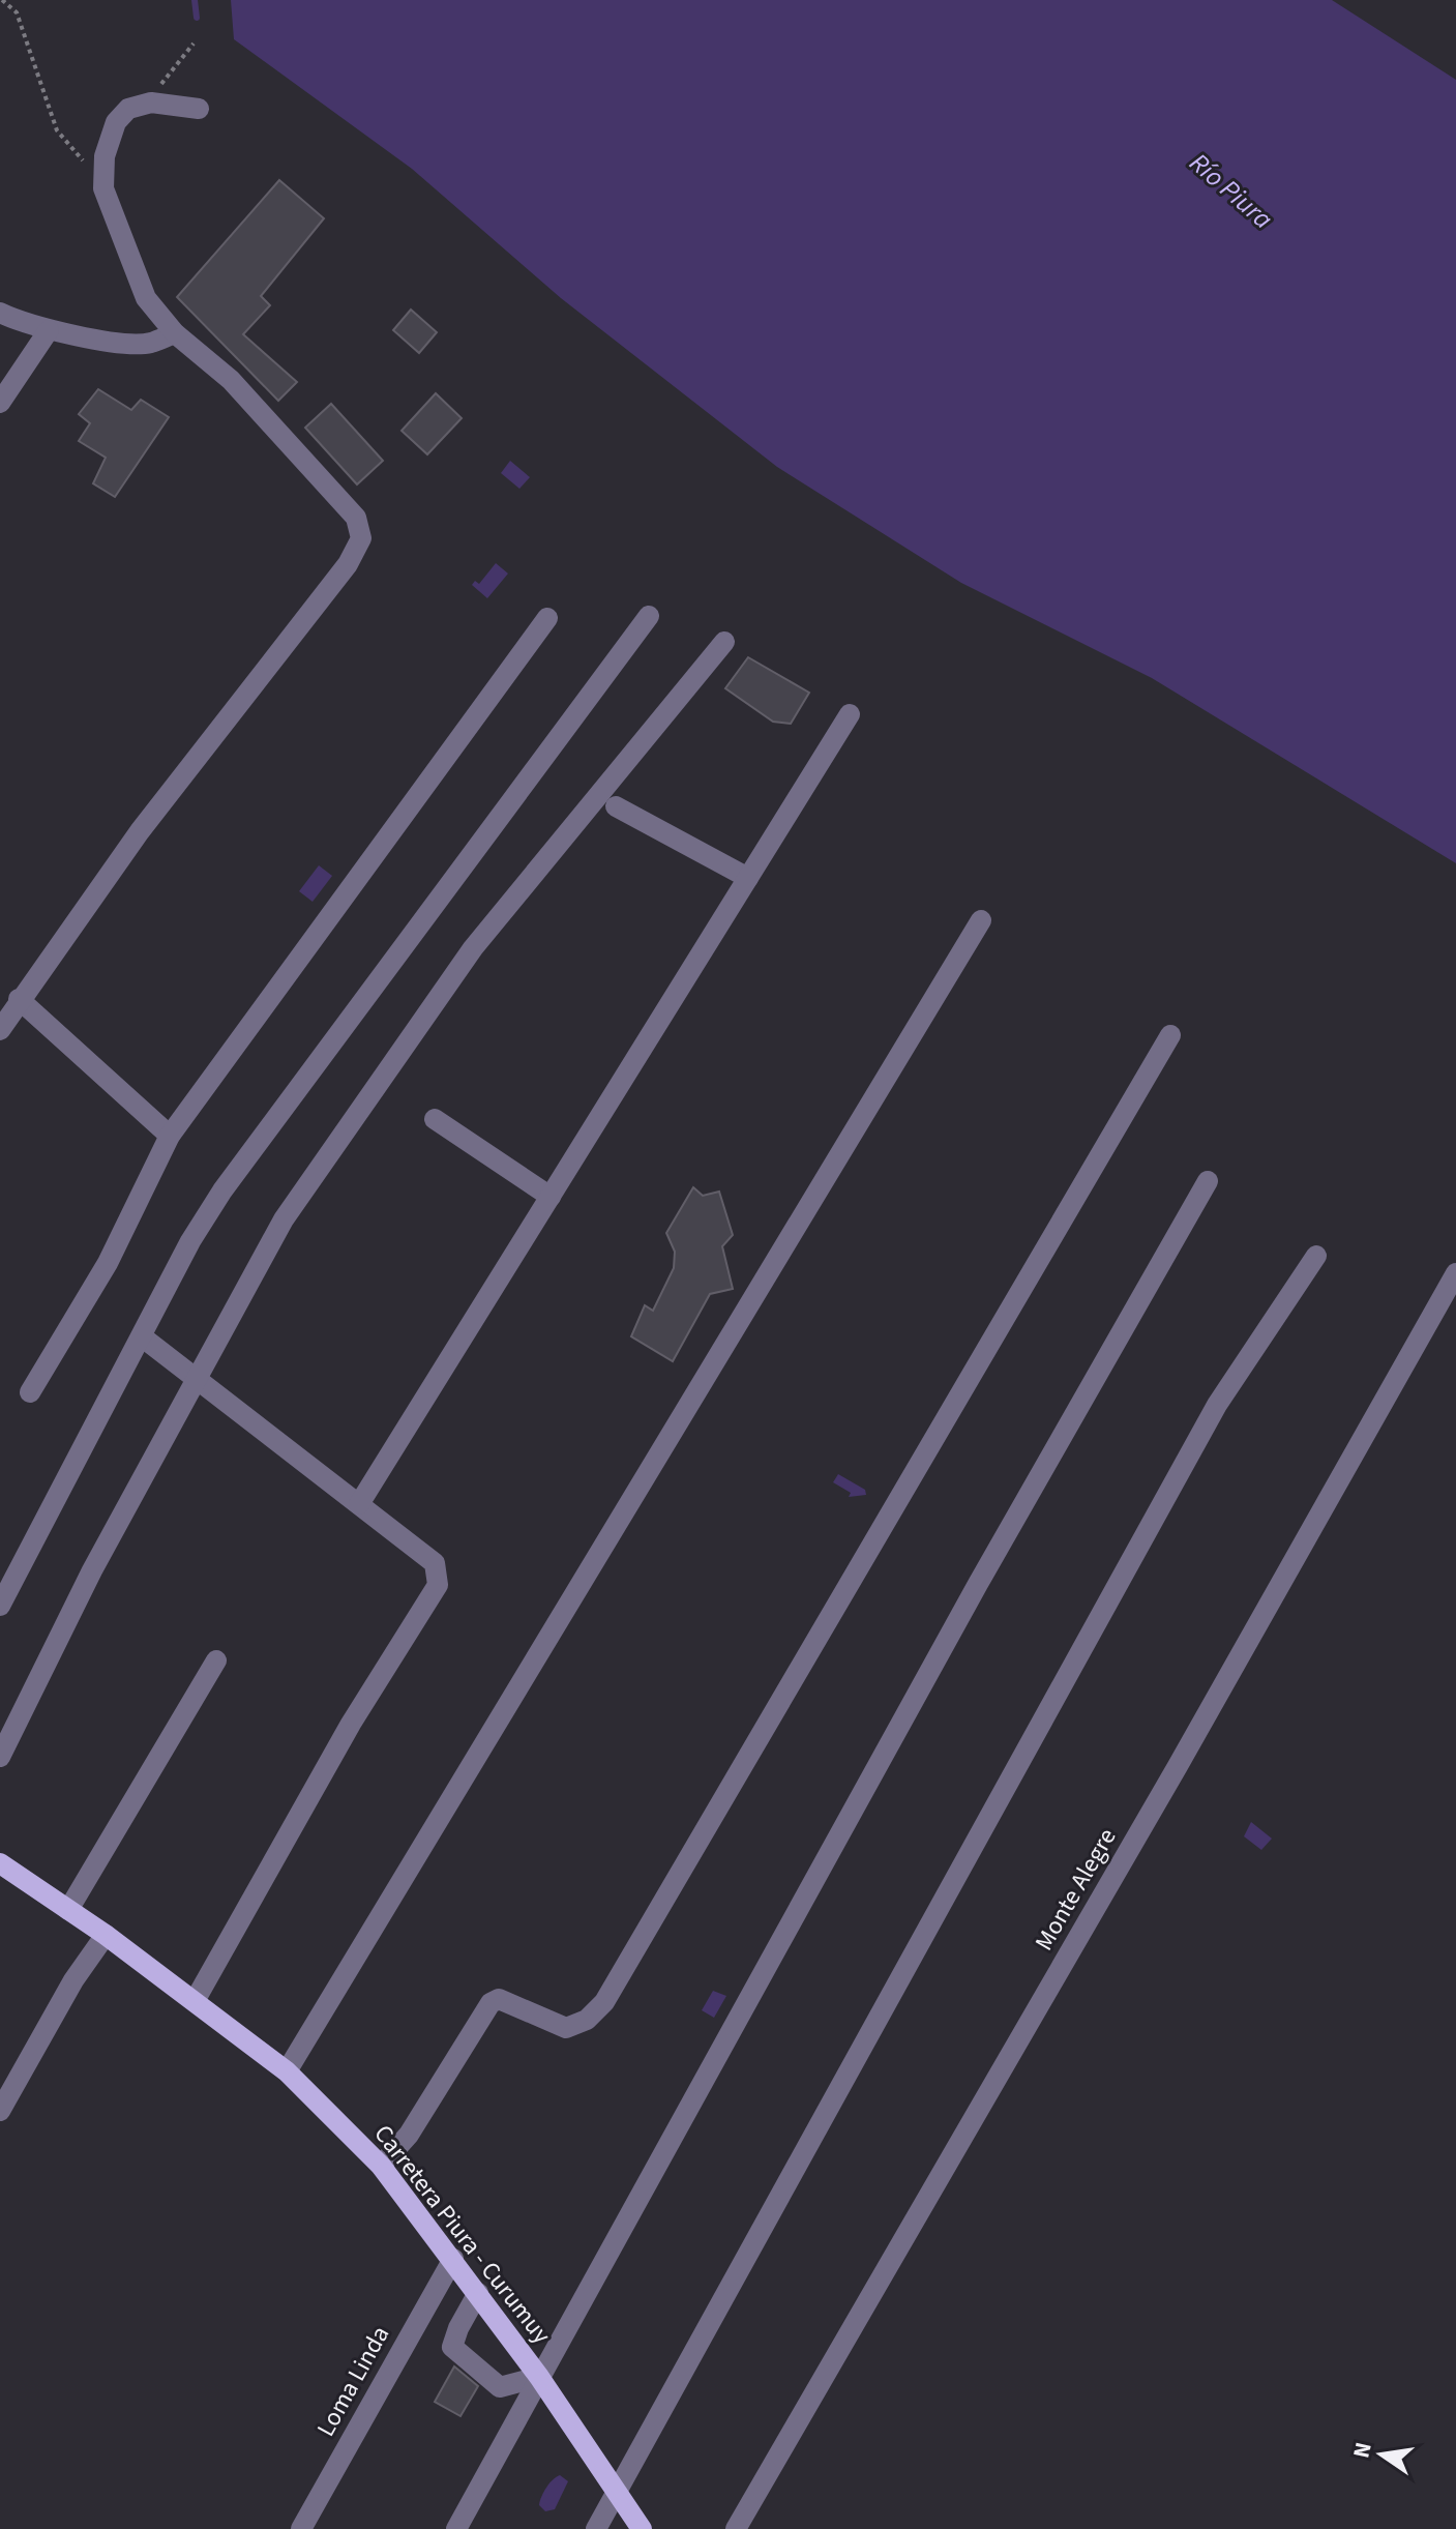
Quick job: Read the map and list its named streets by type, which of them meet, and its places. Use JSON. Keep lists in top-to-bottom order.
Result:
{
  "streets": {
    "main road": ["Carretera Piura - Curumuy"],
    "street": ["Monte Alegre", "Loma Linda"]
  },
  "crossings": [
    ["Carretera Piura - Curumuy", "Loma Linda"]
  ],
  "water": ["Río Piura"],
  "north": "left"
}
